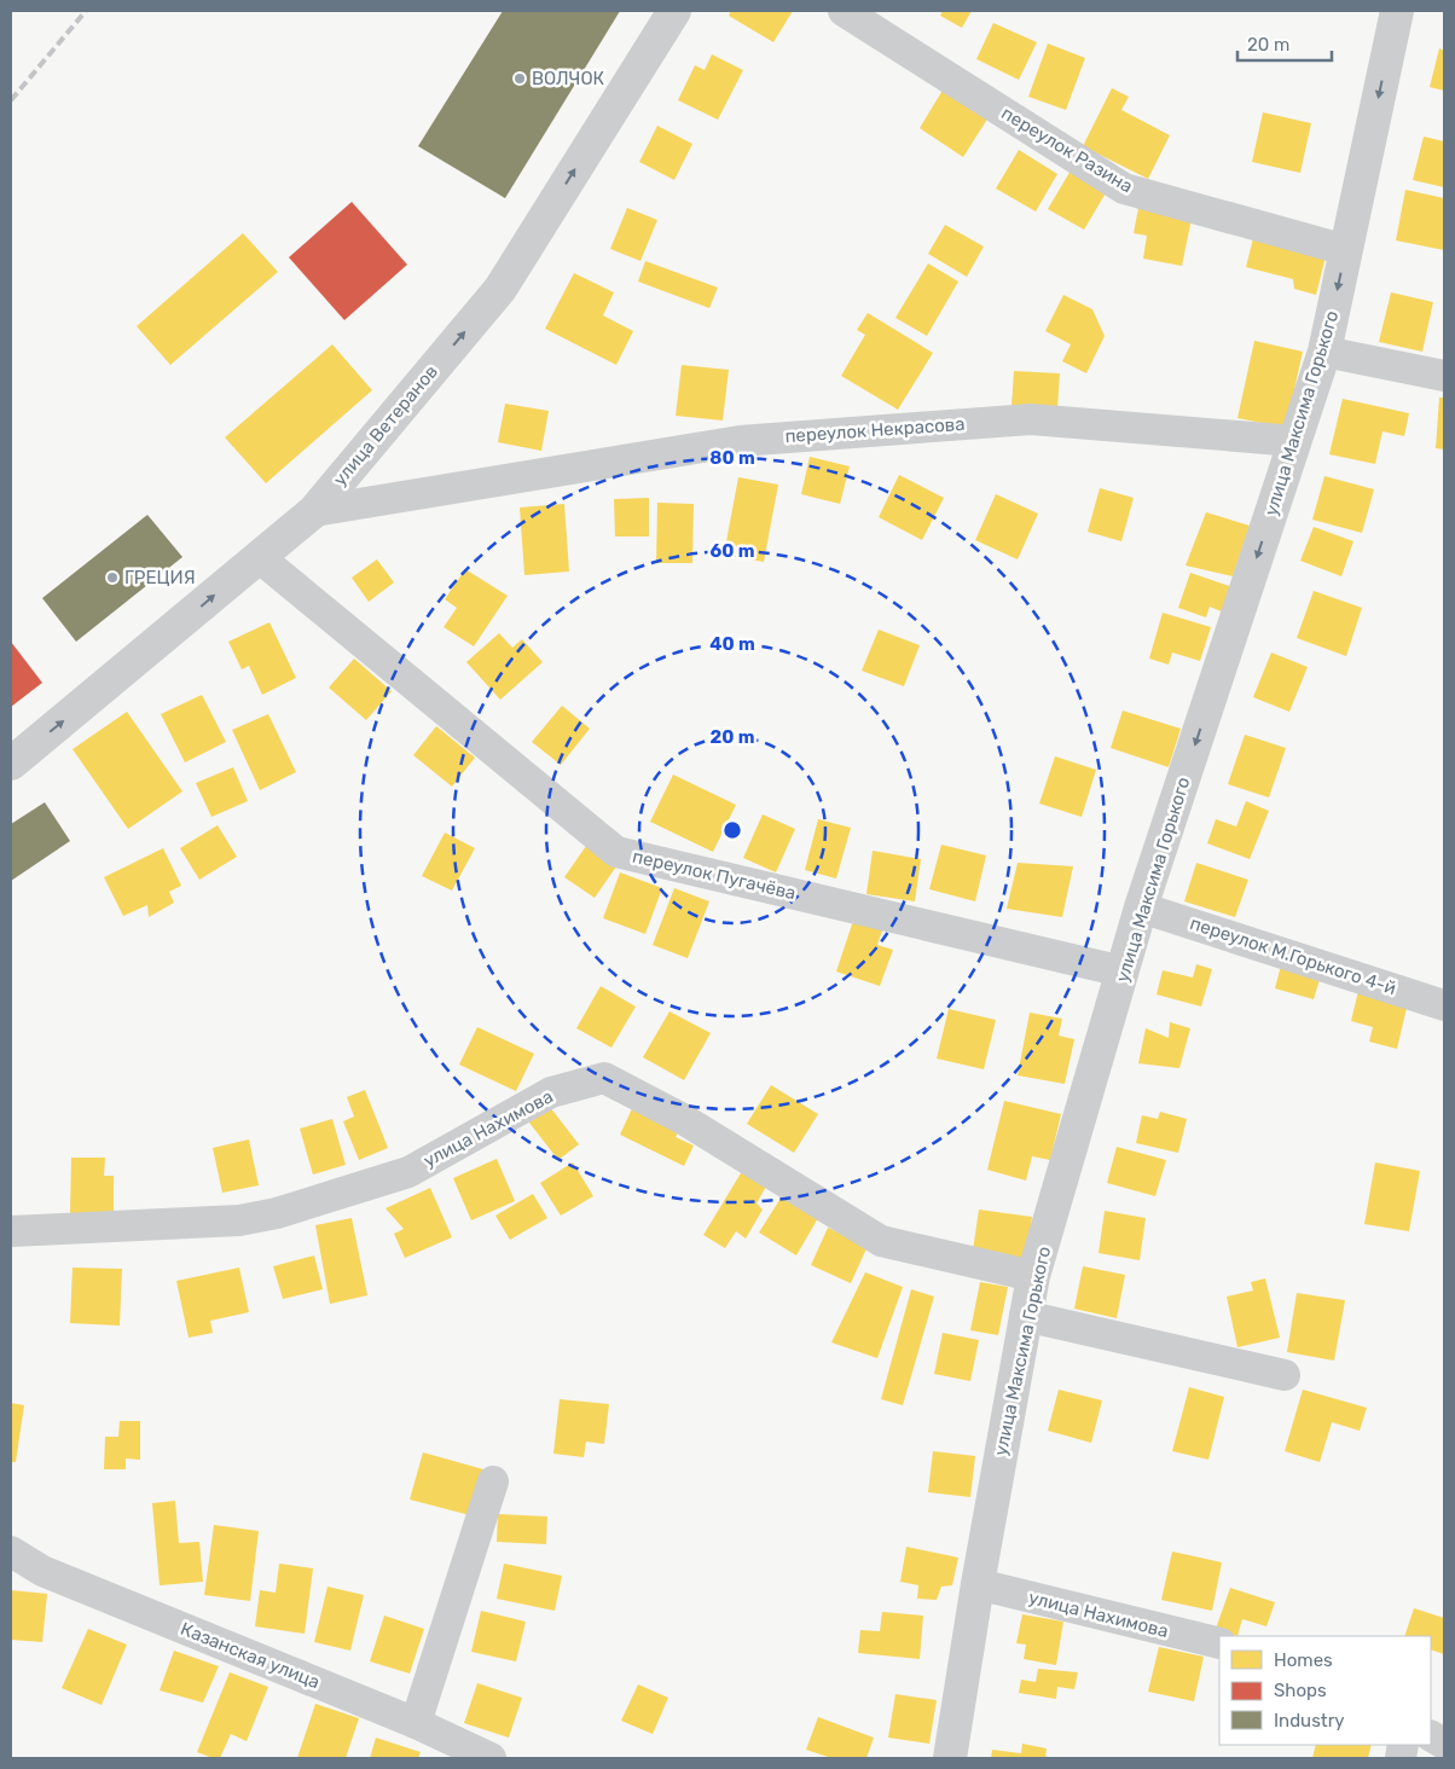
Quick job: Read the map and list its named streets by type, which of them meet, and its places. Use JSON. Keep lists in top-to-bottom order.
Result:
{
  "streets": {
    "street": [
      "переулок Разина",
      "улица Максима Горького",
      "улица Ветеранов",
      "переулок Некрасова",
      "переулок Пугачёва",
      "переулок М.Горького 4-й",
      "улица Нахимова",
      "Казанская улица"
    ]
  },
  "crossings": [
    ["переулок Разина", "улица Максима Горького"],
    ["улица Максима Горького", "переулок Некрасова"],
    ["улица Максима Горького", "переулок Пугачёва"],
    ["улица Максима Горького", "переулок М.Горького 4-й"],
    ["улица Максима Горького", "улица Нахимова"],
    ["улица Ветеранов", "переулок Некрасова"],
    ["улица Ветеранов", "переулок Пугачёва"]
  ],
  "one_way": ["улица Максима Горького", "улица Ветеранов"],
  "places": ["ВОЛЧОК", "ГРЕЦИЯ"],
  "legend": ["Homes", "Shops", "Industry"],
  "scale_bar": "20 m",
  "rings": [
    "80 m",
    "60 m",
    "40 m",
    "20 m"
  ]
}
